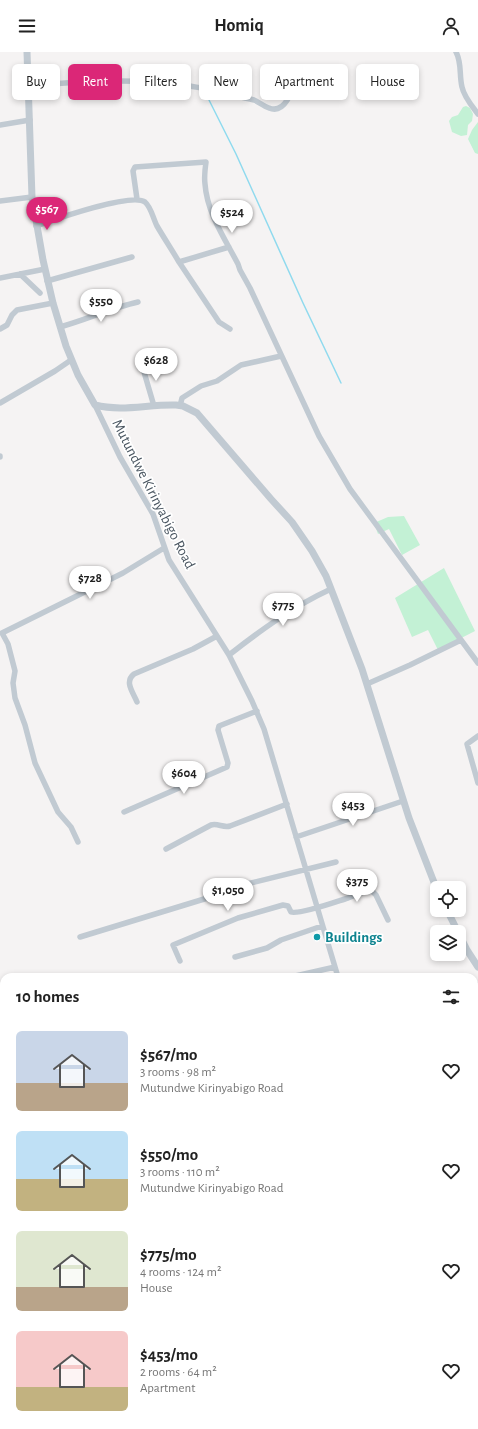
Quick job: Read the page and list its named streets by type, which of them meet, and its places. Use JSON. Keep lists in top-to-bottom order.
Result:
{
  "streets": {
    "street": ["Mutundwe Kirinyabigo Road"]
  },
  "places": ["Buildings"],
  "page": {
    "header": "Homiq",
    "chip": [
      "Buy",
      "Rent",
      "Filters",
      "New",
      "Apartment",
      "House"
    ],
    "price": [
      "$567",
      "$524",
      "$550",
      "$628",
      "$728",
      "$775",
      "$604",
      "$453",
      "$375",
      "$1,050"
    ],
    "heading": "10 homes",
    "list": [
      {
        "name": "$567/mo",
        "note": "3 rooms · 98 m² · Mutundwe Kirinyabigo Road"
      },
      {
        "name": "$550/mo",
        "note": "3 rooms · 110 m² · Mutundwe Kirinyabigo Road"
      },
      {
        "name": "$775/mo",
        "note": "4 rooms · 124 m² · House"
      },
      {
        "name": "$453/mo",
        "note": "2 rooms · 64 m² · Apartment"
      }
    ]
  }
}
